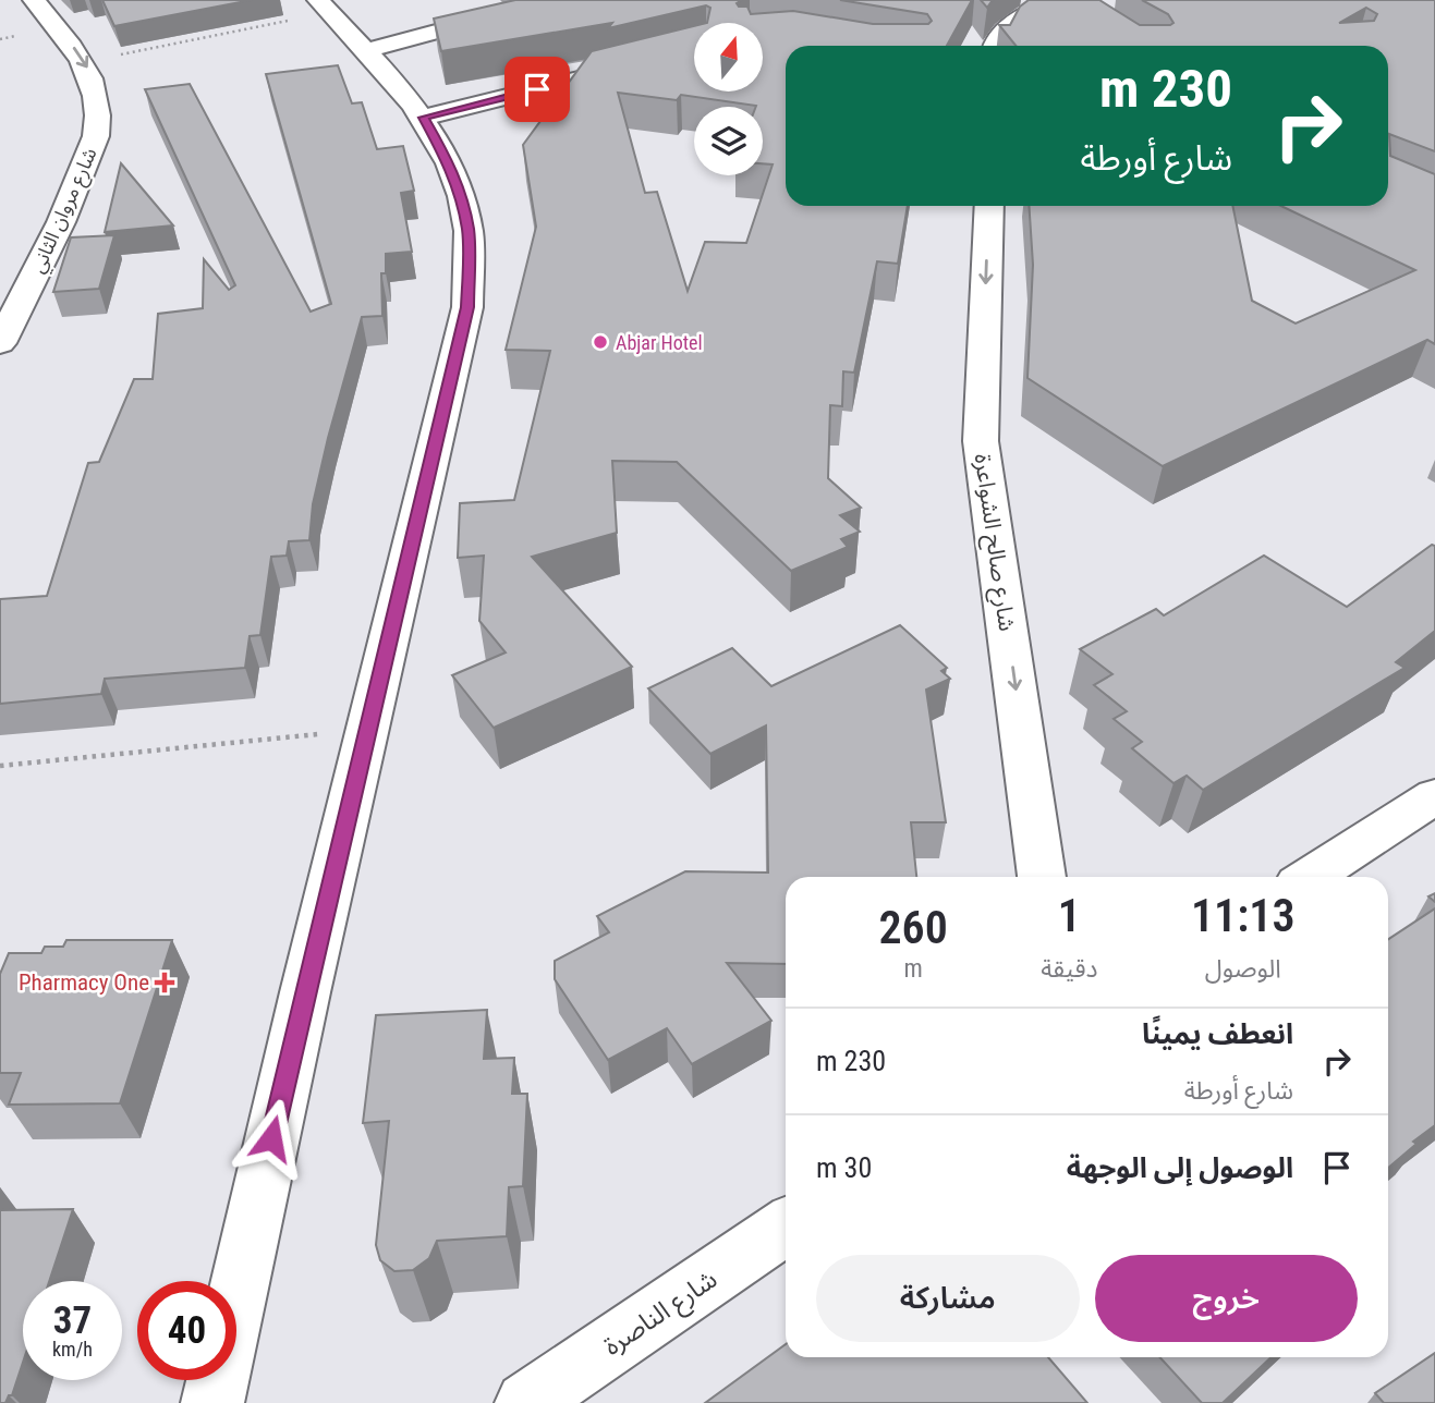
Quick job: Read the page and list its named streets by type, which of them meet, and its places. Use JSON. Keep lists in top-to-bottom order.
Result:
{
  "streets": {
    "street": ["شارع مروان الثاني", "شارع صالح الشواعرة", "شارع الناصرة"]
  },
  "one_way": ["شارع صالح الشواعرة"],
  "places": {
    "other": ["Abjar Hotel"],
    "health": ["Pharmacy One"]
  },
  "north": "top",
  "page": {
    "turn": ["230 m", "شارع أورطة"],
    "eta": [
      "11:13",
      "الوصول",
      "1",
      "دقيقة",
      "260",
      "m"
    ],
    "list": [
      {
        "name": "انعطف يمينًا",
        "note": "شارع أورطة",
        "value": "230 m"
      },
      {
        "name": "الوصول إلى الوجهة",
        "value": "30 m"
      }
    ],
    "buttons": ["خروج", "مشاركة"],
    "speed": "37 km/h",
    "limit": "40"
  }
}
